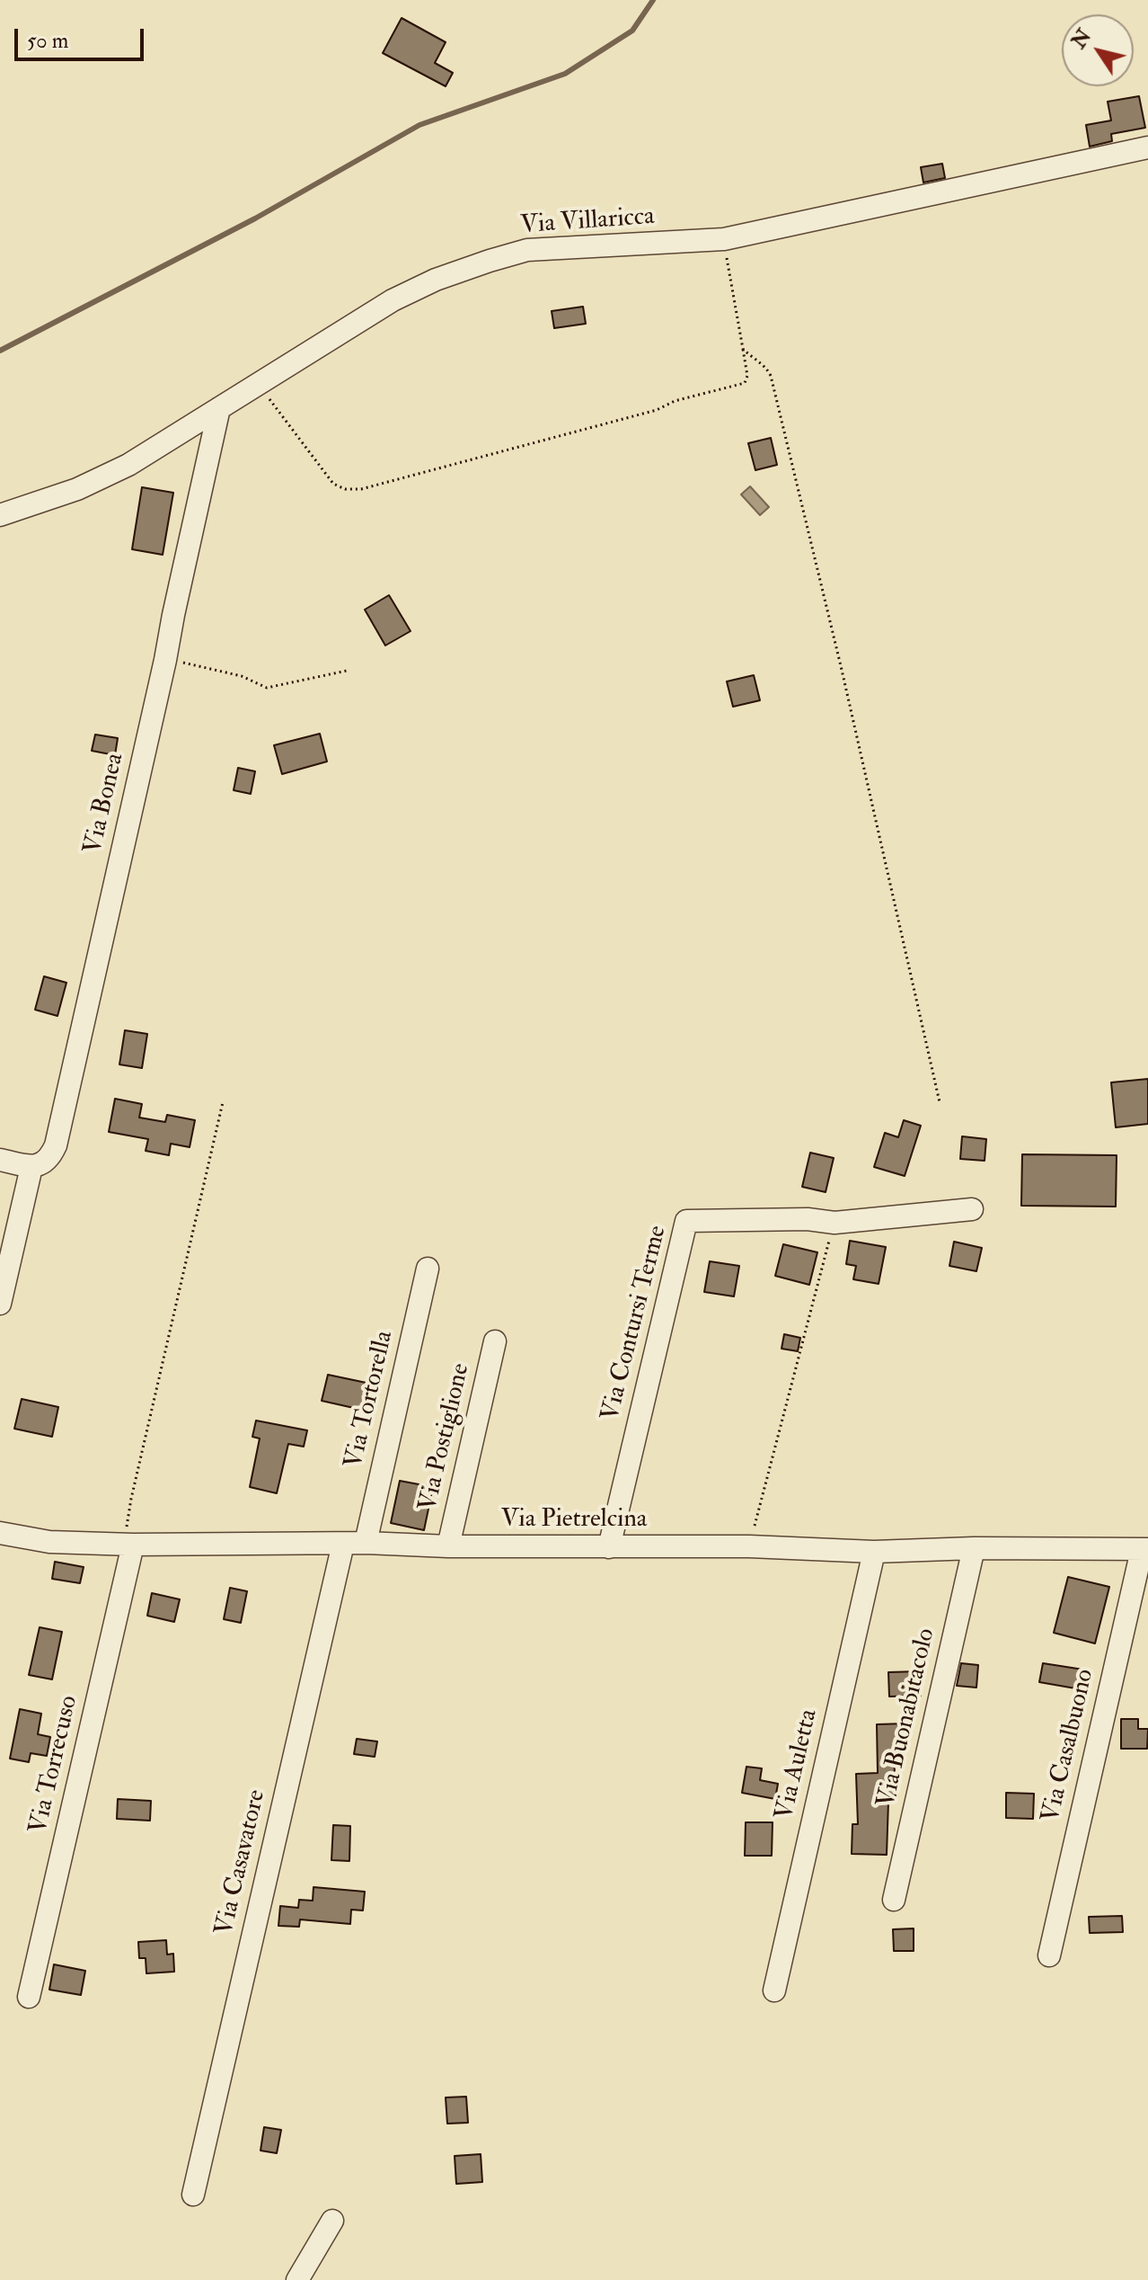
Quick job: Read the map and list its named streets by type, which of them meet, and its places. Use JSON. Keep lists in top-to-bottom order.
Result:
{
  "streets": {
    "street": [
      "Via Villaricca",
      "Via Bonea",
      "Via Contursi Terme",
      "Via Tortorella",
      "Via Postiglione",
      "Via Pietrelcina",
      "Via Buonabitacolo",
      "Via Casalbuono",
      "Via Torrecuso",
      "Via Auletta",
      "Via Casavatore"
    ]
  },
  "crossings": [
    ["Via Villaricca", "Via Bonea"],
    ["Via Contursi Terme", "Via Pietrelcina"],
    ["Via Tortorella", "Via Pietrelcina"],
    ["Via Postiglione", "Via Pietrelcina"],
    ["Via Pietrelcina", "Via Buonabitacolo"],
    ["Via Pietrelcina", "Via Casalbuono"],
    ["Via Pietrelcina", "Via Torrecuso"],
    ["Via Pietrelcina", "Via Auletta"],
    ["Via Pietrelcina", "Via Casavatore"]
  ],
  "scale_bar": "50 m",
  "north": "top left"
}
